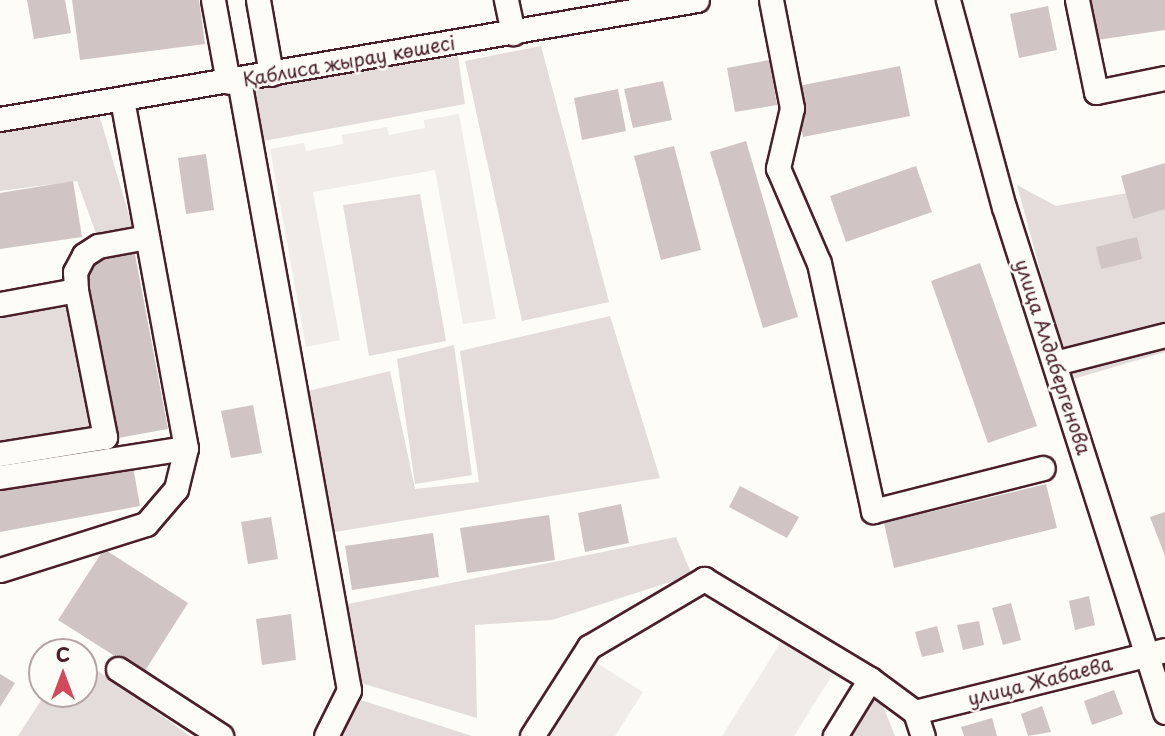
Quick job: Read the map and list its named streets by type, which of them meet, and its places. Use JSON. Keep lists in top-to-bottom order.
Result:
{
  "streets": {
    "street": ["Қаблиса жырау көшесі", "улица Алдабергенова", "улица Жабаева"]
  },
  "crossings": [
    ["улица Алдабергенова", "улица Жабаева"]
  ],
  "north": "top"
}
